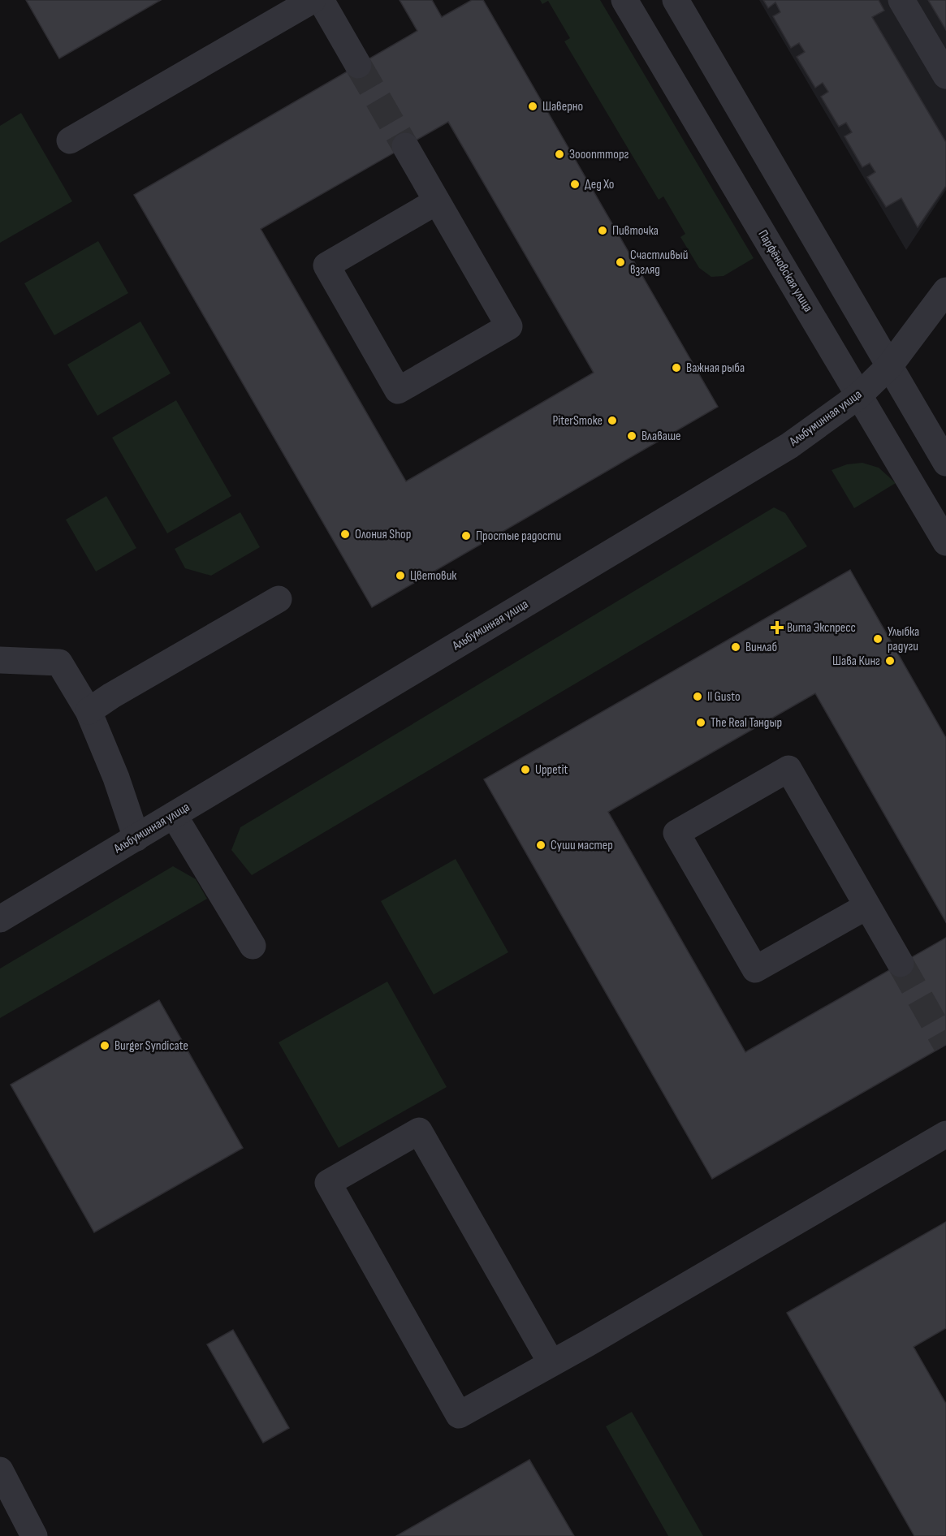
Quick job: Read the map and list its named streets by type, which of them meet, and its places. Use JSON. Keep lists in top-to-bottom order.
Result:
{
  "streets": {
    "street": ["Парфёновская улица", "Альбуминная улица"]
  },
  "crossings": [
    ["Парфёновская улица", "Альбуминная улица"]
  ],
  "places": {
    "other": [
      "Шаверно",
      "Зоооптторг",
      "Дед Хо",
      "Пивточка",
      "Счастливый взгляд",
      "Важная рыба",
      "PiterSmoke",
      "Влаваше",
      "Олония Shop",
      "Простые радости",
      "Цветовик",
      "Улыбка радуги",
      "Винлаб",
      "Шава Кинг",
      "Il Gusto",
      "The Real Тандыр",
      "Uppetit",
      "Суши мастер",
      "Burger Syndicate"
    ],
    "health": ["Вита Экспресс"]
  }
}
